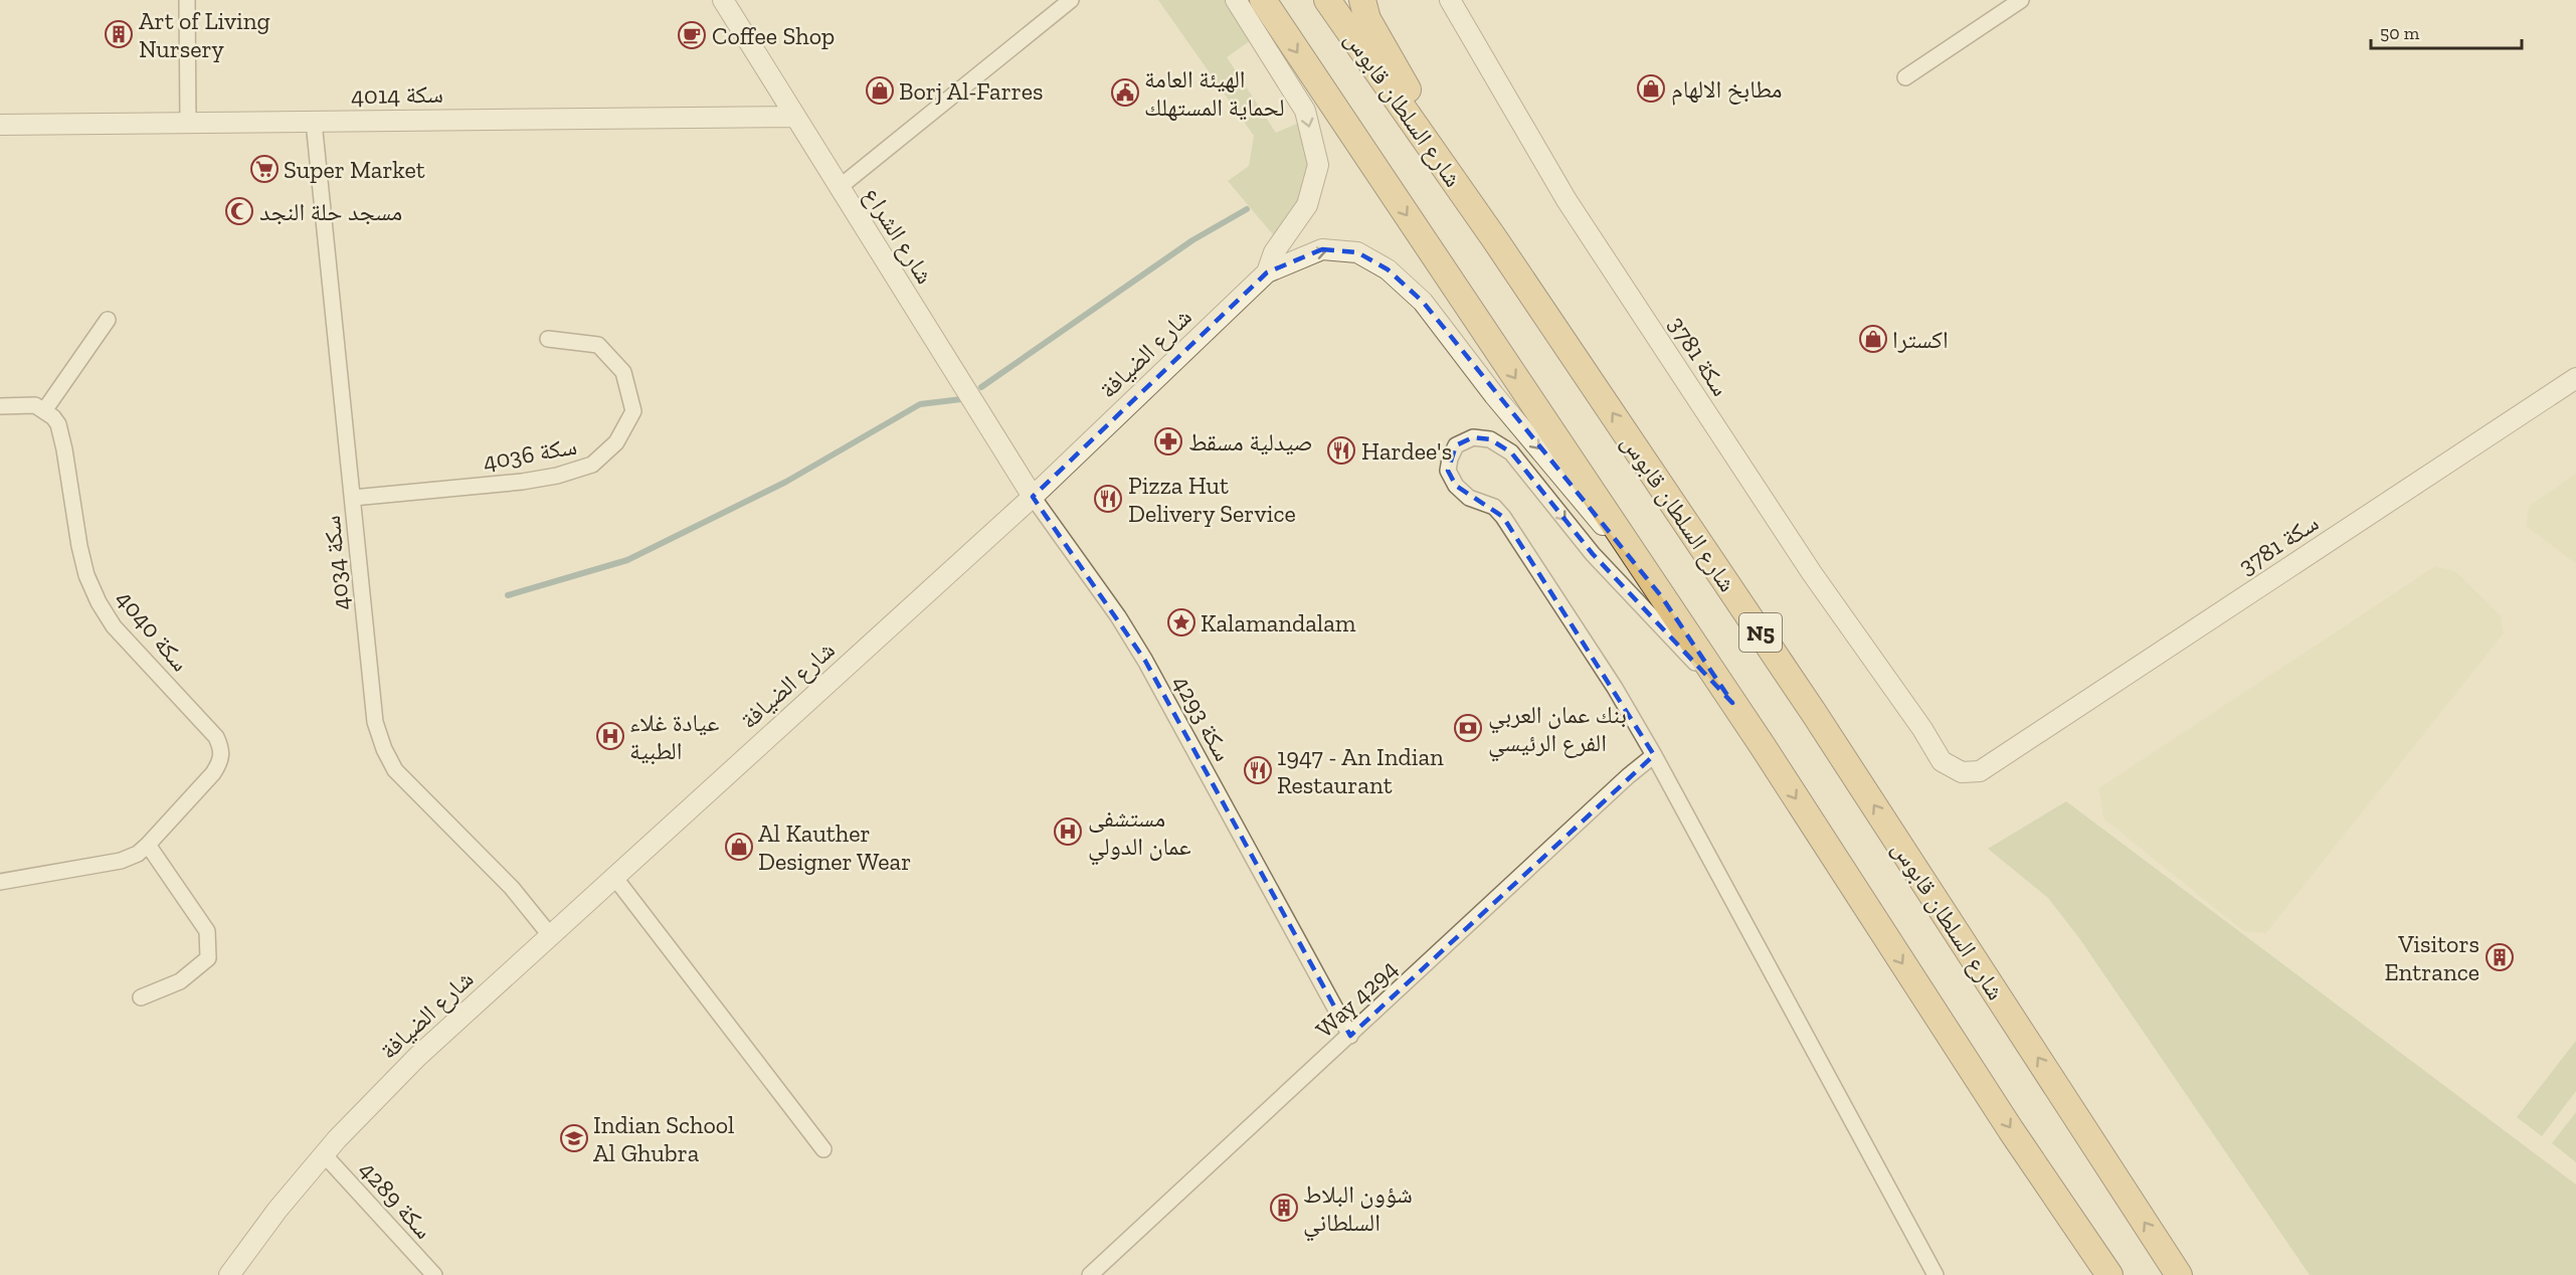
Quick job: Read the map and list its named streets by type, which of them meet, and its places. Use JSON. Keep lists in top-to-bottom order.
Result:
{
  "streets": {
    "highway": ["شارع السلطان قابوس", "N5"],
    "street": [
      "سكة 4014",
      "شارع الشراع",
      "شارع الضيافة",
      "سكة 3781",
      "سكة 4036",
      "سكة 4034",
      "سكة 4040",
      "سكة 4293",
      "Way 4294",
      "سكة 4289"
    ]
  },
  "crossings": [
    ["سكة 4014", "شارع الشراع"],
    ["سكة 4014", "سكة 4034"],
    ["شارع الشراع", "شارع الضيافة"],
    ["شارع الشراع", "سكة 4293"],
    ["شارع الضيافة", "سكة 4034"],
    ["شارع الضيافة", "سكة 4293"],
    ["شارع الضيافة", "سكة 4289"],
    ["سكة 4036", "سكة 4034"],
    ["سكة 4293", "Way 4294"]
  ],
  "places": {
    "building": ["Art of Living Nursery", "Visitors Entrance", "شؤون البلاط السلطاني"],
    "cafe": ["Coffee Shop"],
    "shop": [
      "مطابخ الالهام",
      "Borj Al-Farres",
      "اكسترا",
      "Al Kauther Designer Wear"
    ],
    "public building": ["الهيئة العامة لحماية المستهلك"],
    "supermarket": ["Super Market"],
    "mosque": ["مسجد حلة النجد"],
    "pharmacy": ["صيدلية مسقط"],
    "restaurant": ["Hardee's", "Pizza Hut Delivery Service", "1947 - An Indian Restaurant"],
    "place": ["Kalamandalam"],
    "bank": ["بنك عمان العربي الفرع الرئيسي"],
    "hospital": ["عيادة غلاء الطبية", "مستشفى عمان الدولي"],
    "school or university": ["Indian School Al Ghubra"]
  },
  "scale_bar": "50 m"
}
